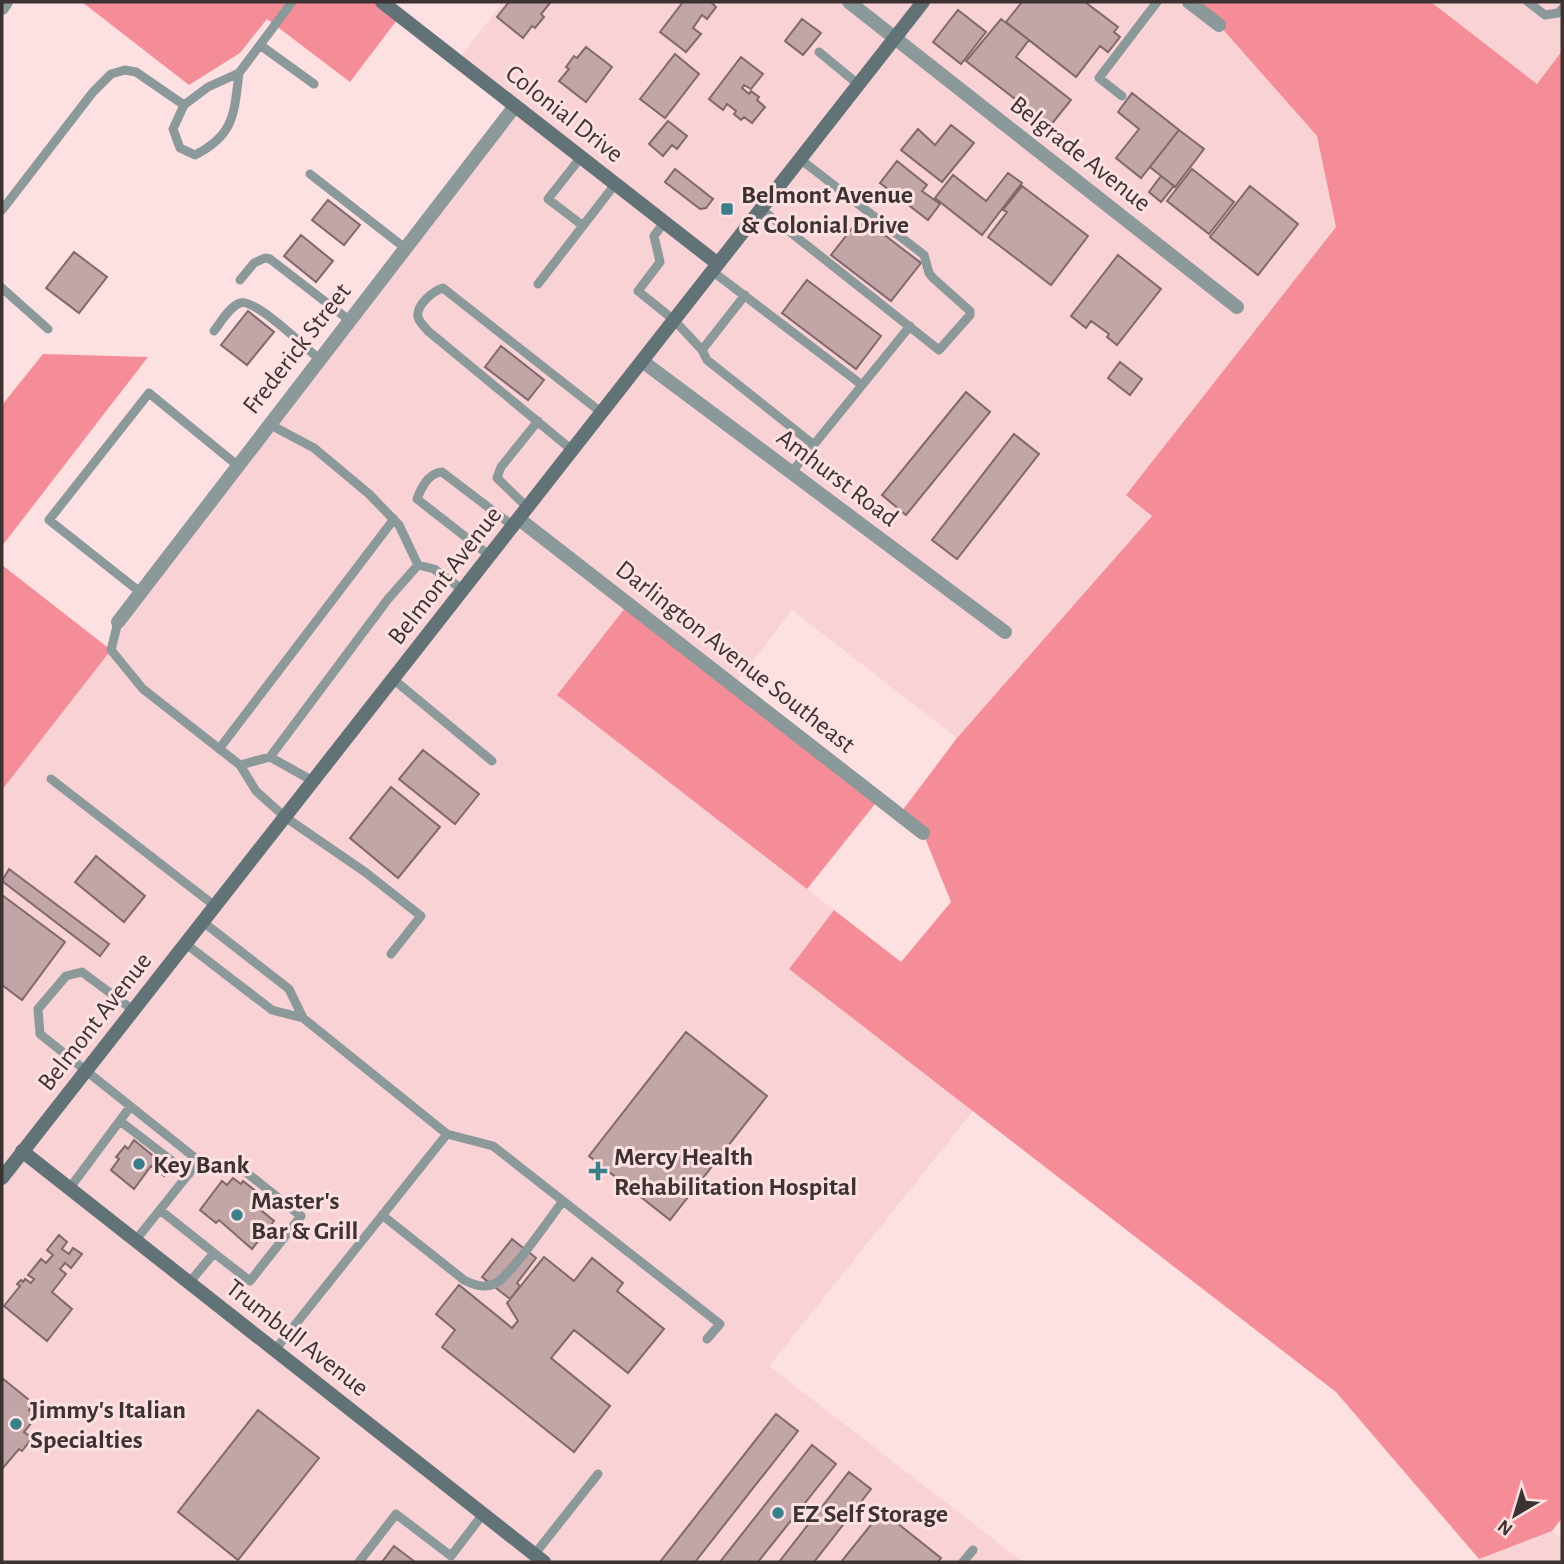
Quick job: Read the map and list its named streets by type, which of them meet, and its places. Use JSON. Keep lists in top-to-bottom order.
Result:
{
  "streets": {
    "main road": ["Colonial Drive", "Belmont Avenue", "Trumbull Avenue"],
    "street": [
      "Belgrade Avenue",
      "Frederick Street",
      "Amhurst Road",
      "Darlington Avenue Southeast"
    ]
  },
  "crossings": [
    ["Colonial Drive", "Frederick Street"],
    ["Colonial Drive", "Belmont Avenue"],
    ["Belgrade Avenue", "Belmont Avenue"],
    ["Amhurst Road", "Belmont Avenue"],
    ["Belmont Avenue", "Darlington Avenue Southeast"],
    ["Belmont Avenue", "Trumbull Avenue"]
  ],
  "places": {
    "transit": ["Belmont Avenue & Colonial Drive"],
    "other": [
      "Key Bank",
      "Master's Bar & Grill",
      "Jimmy's Italian Specialties",
      "EZ Self Storage"
    ],
    "health": ["Mercy Health Rehabilitation Hospital"]
  },
  "north": "bottom left"
}
